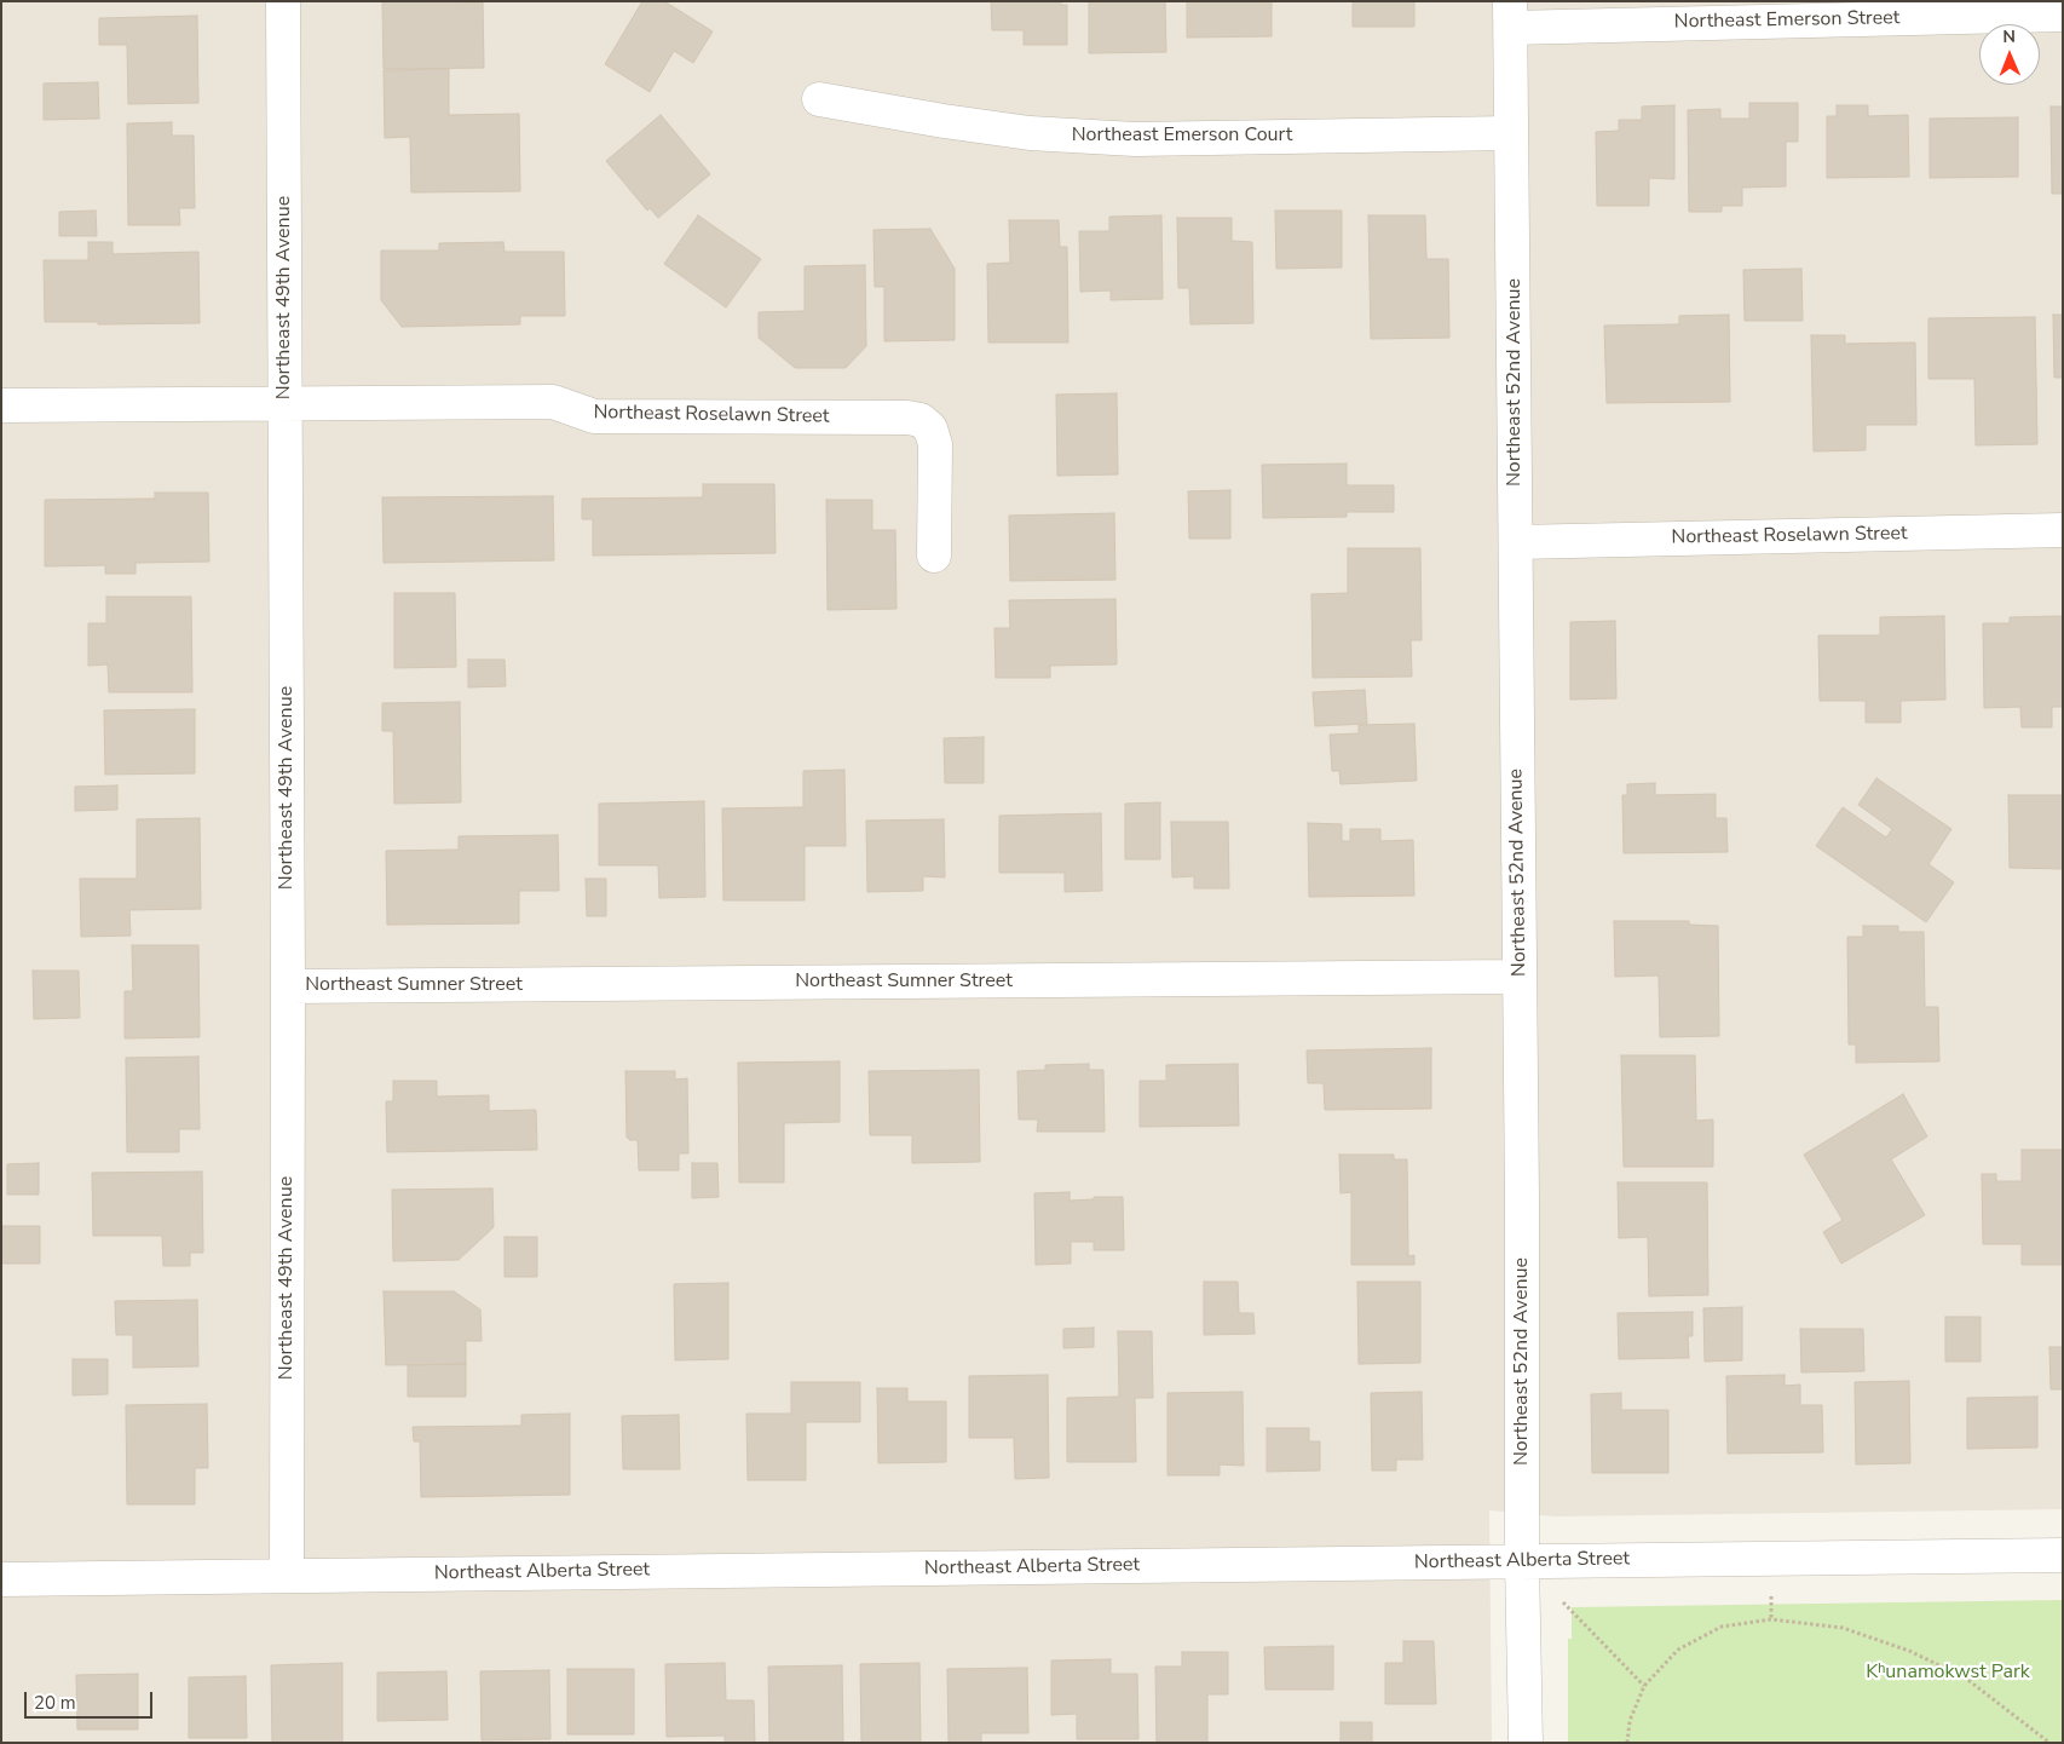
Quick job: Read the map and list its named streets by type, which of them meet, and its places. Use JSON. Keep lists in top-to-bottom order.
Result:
{
  "streets": {
    "street": [
      "Northeast Emerson Street",
      "Northeast Emerson Court",
      "Northeast 49th Avenue",
      "Northeast 52nd Avenue",
      "Northeast Roselawn Street",
      "Northeast Sumner Street",
      "Northeast Alberta Street"
    ]
  },
  "crossings": [
    ["Northeast Emerson Street", "Northeast 52nd Avenue"],
    ["Northeast Emerson Court", "Northeast 52nd Avenue"],
    ["Northeast 49th Avenue", "Northeast Roselawn Street"],
    ["Northeast 49th Avenue", "Northeast Sumner Street"],
    ["Northeast 49th Avenue", "Northeast Alberta Street"],
    ["Northeast 52nd Avenue", "Northeast Roselawn Street"],
    ["Northeast 52nd Avenue", "Northeast Sumner Street"],
    ["Northeast 52nd Avenue", "Northeast Alberta Street"]
  ],
  "parks": ["Kʰunamokwst Park"],
  "scale_bar": "20 m",
  "north": "top"
}
